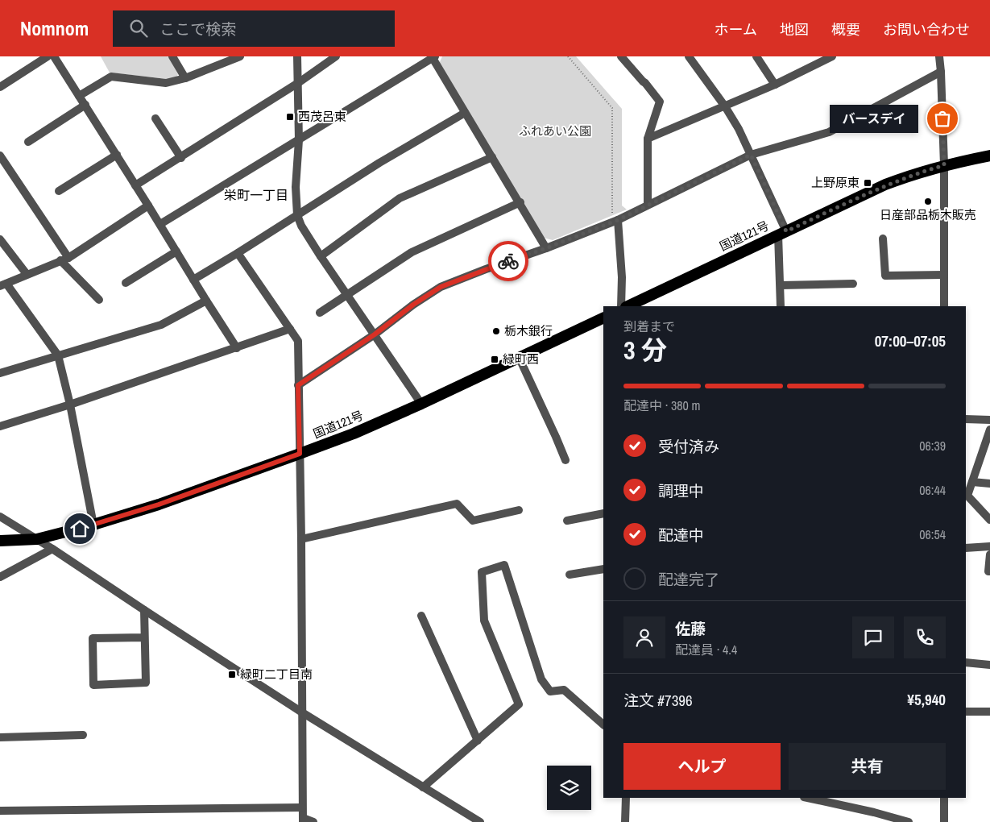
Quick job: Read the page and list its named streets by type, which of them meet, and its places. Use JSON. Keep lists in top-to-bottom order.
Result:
{
  "streets": {
    "highway": ["国道121号"]
  },
  "districts": ["栄町一丁目"],
  "parks": ["ふれあい公園"],
  "places": {
    "transit": [
      "西茂呂東",
      "上野原東",
      "緑町西",
      "緑町二丁目南"
    ],
    "other": ["バースデイ", "日産部品栃木販売", "栃木銀行"]
  },
  "page": {
    "header": "Nomnom",
    "search": "ここで検索",
    "nav": [
      "ホーム",
      "地図",
      "概要",
      "お問い合わせ"
    ],
    "bubble": "バースデイ",
    "heading": ["3 分", "到着まで", "07:00–07:05"],
    "panel": [
      "佐藤",
      "配達員 · 4.4",
      "注文 #7396",
      "¥5,940"
    ],
    "bar": "配達中 · 380 m",
    "list": [
      ["受付済み", "06:39"],
      ["調理中", "06:44"],
      ["配達中", "06:54"],
      "配達完了"
    ],
    "buttons": ["ヘルプ", "共有"]
  }
}
